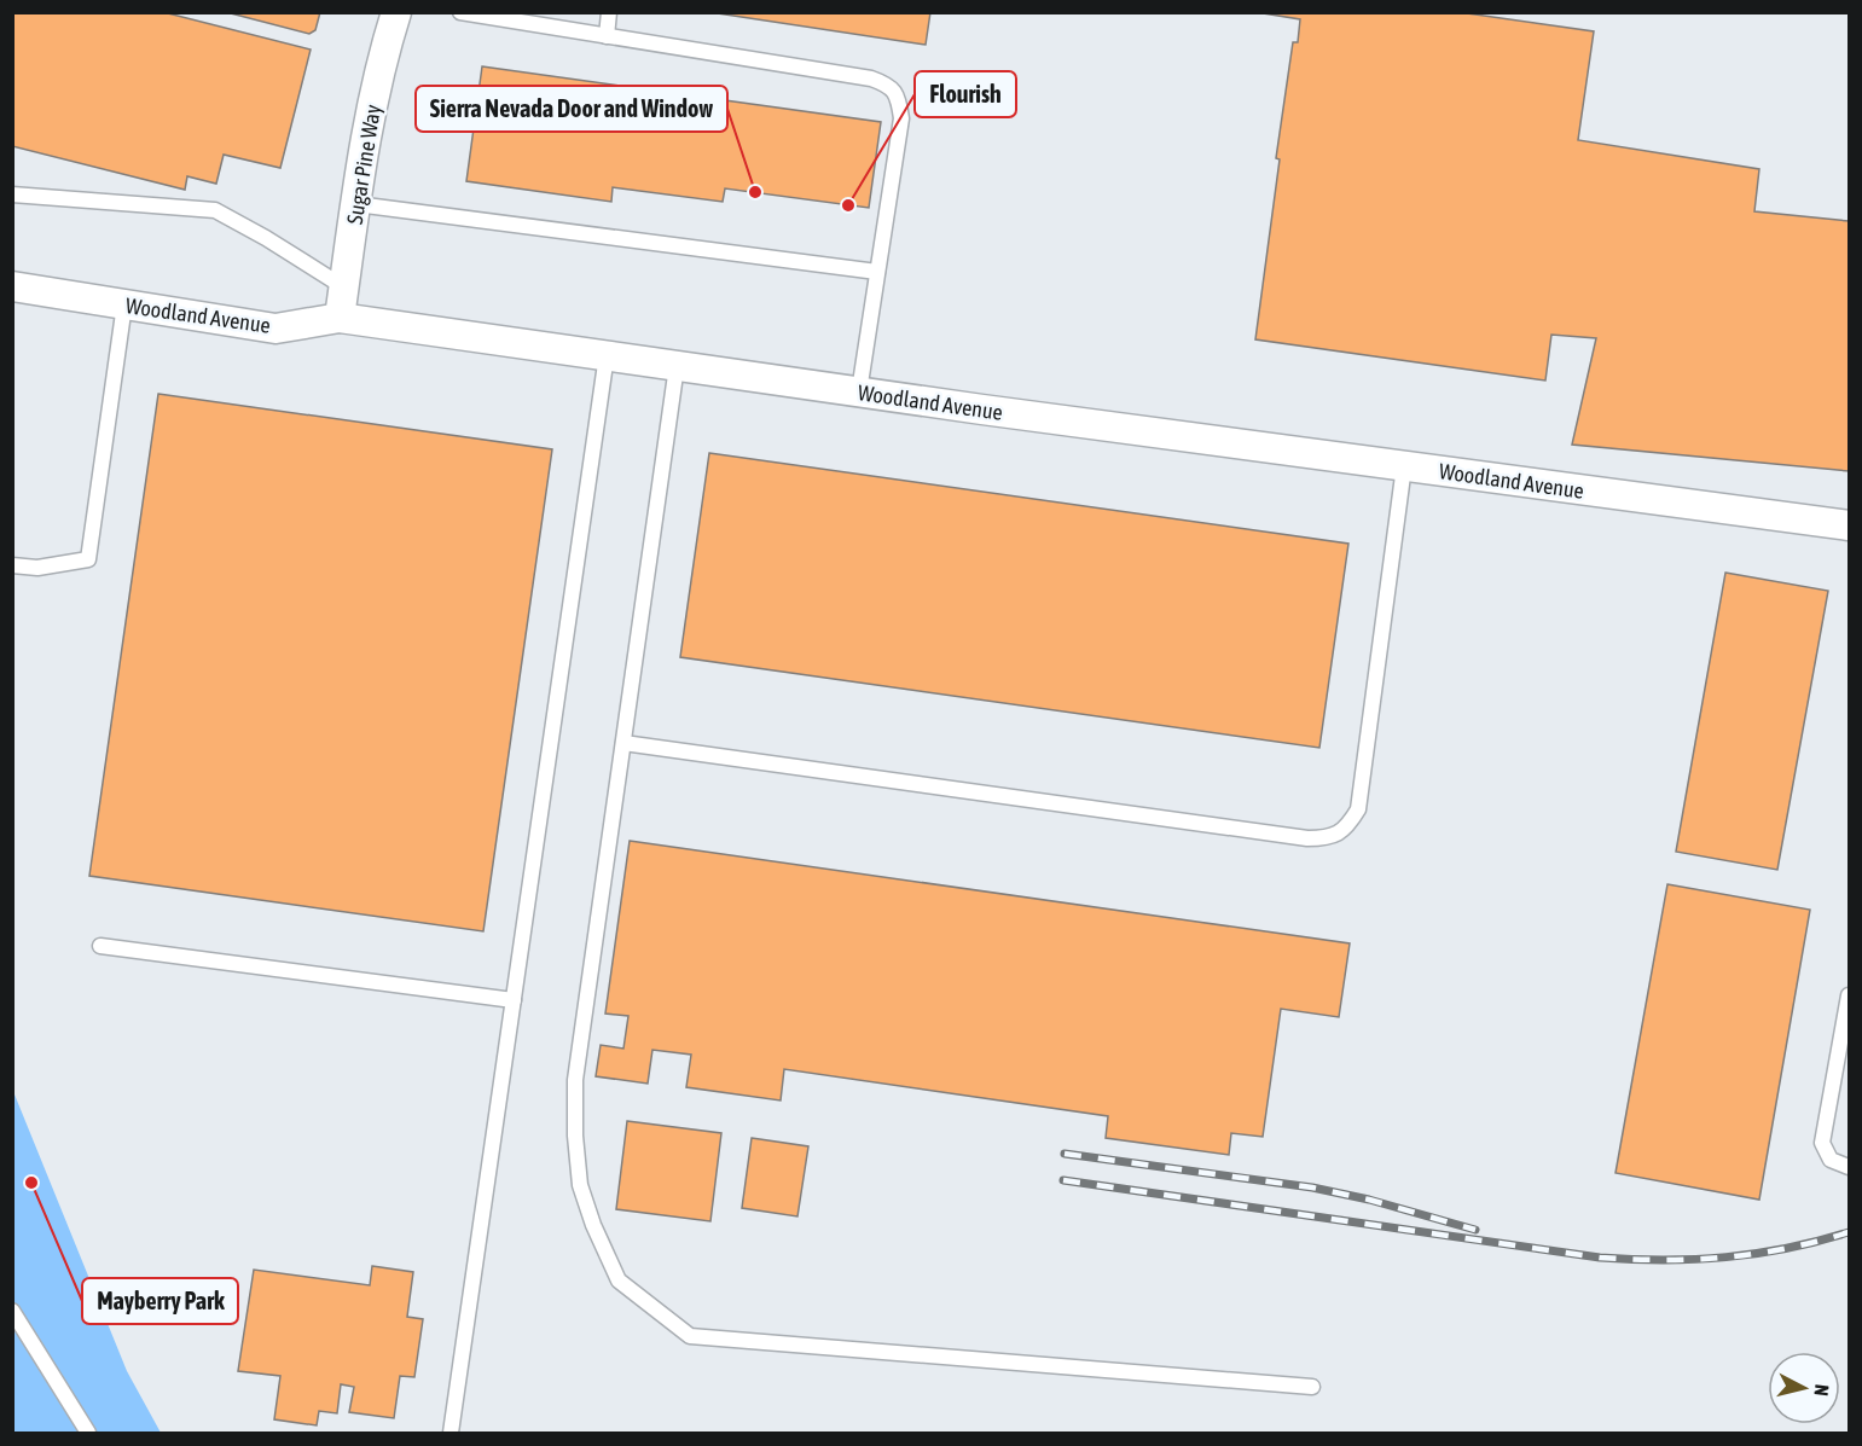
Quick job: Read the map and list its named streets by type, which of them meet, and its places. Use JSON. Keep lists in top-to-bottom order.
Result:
{
  "streets": {
    "street": ["Sugar Pine Way", "Woodland Avenue"]
  },
  "crossings": [
    ["Sugar Pine Way", "Woodland Avenue"]
  ],
  "places": ["Sierra Nevada Door and Window", "Flourish", "Mayberry Park"],
  "north": "right"
}
